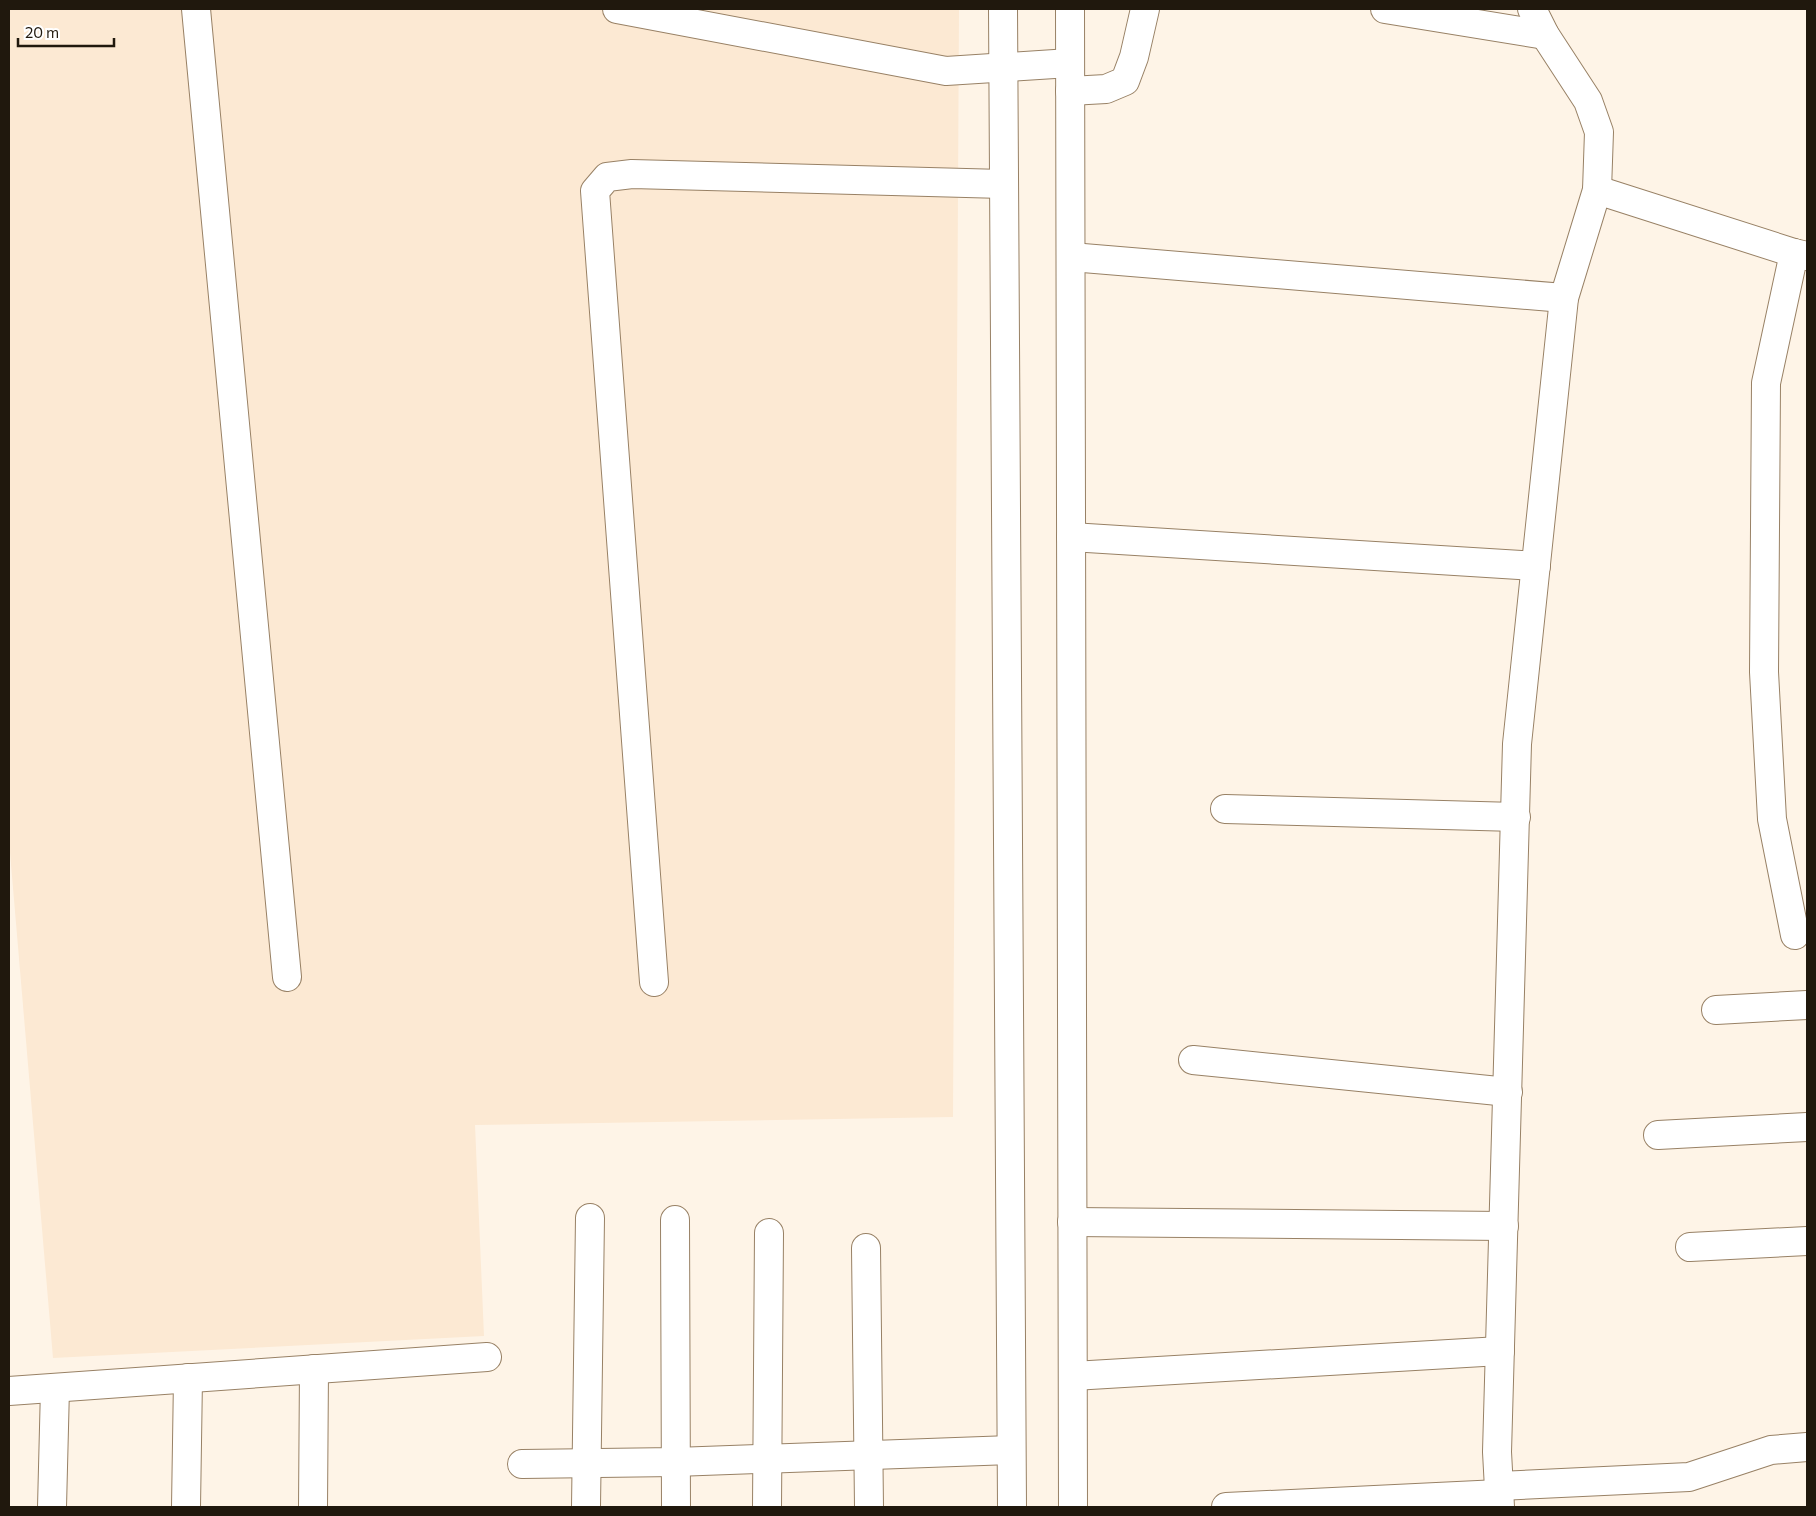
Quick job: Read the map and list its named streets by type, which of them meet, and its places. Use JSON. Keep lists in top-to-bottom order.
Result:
{
  "scale_bar": "20 m"
}
